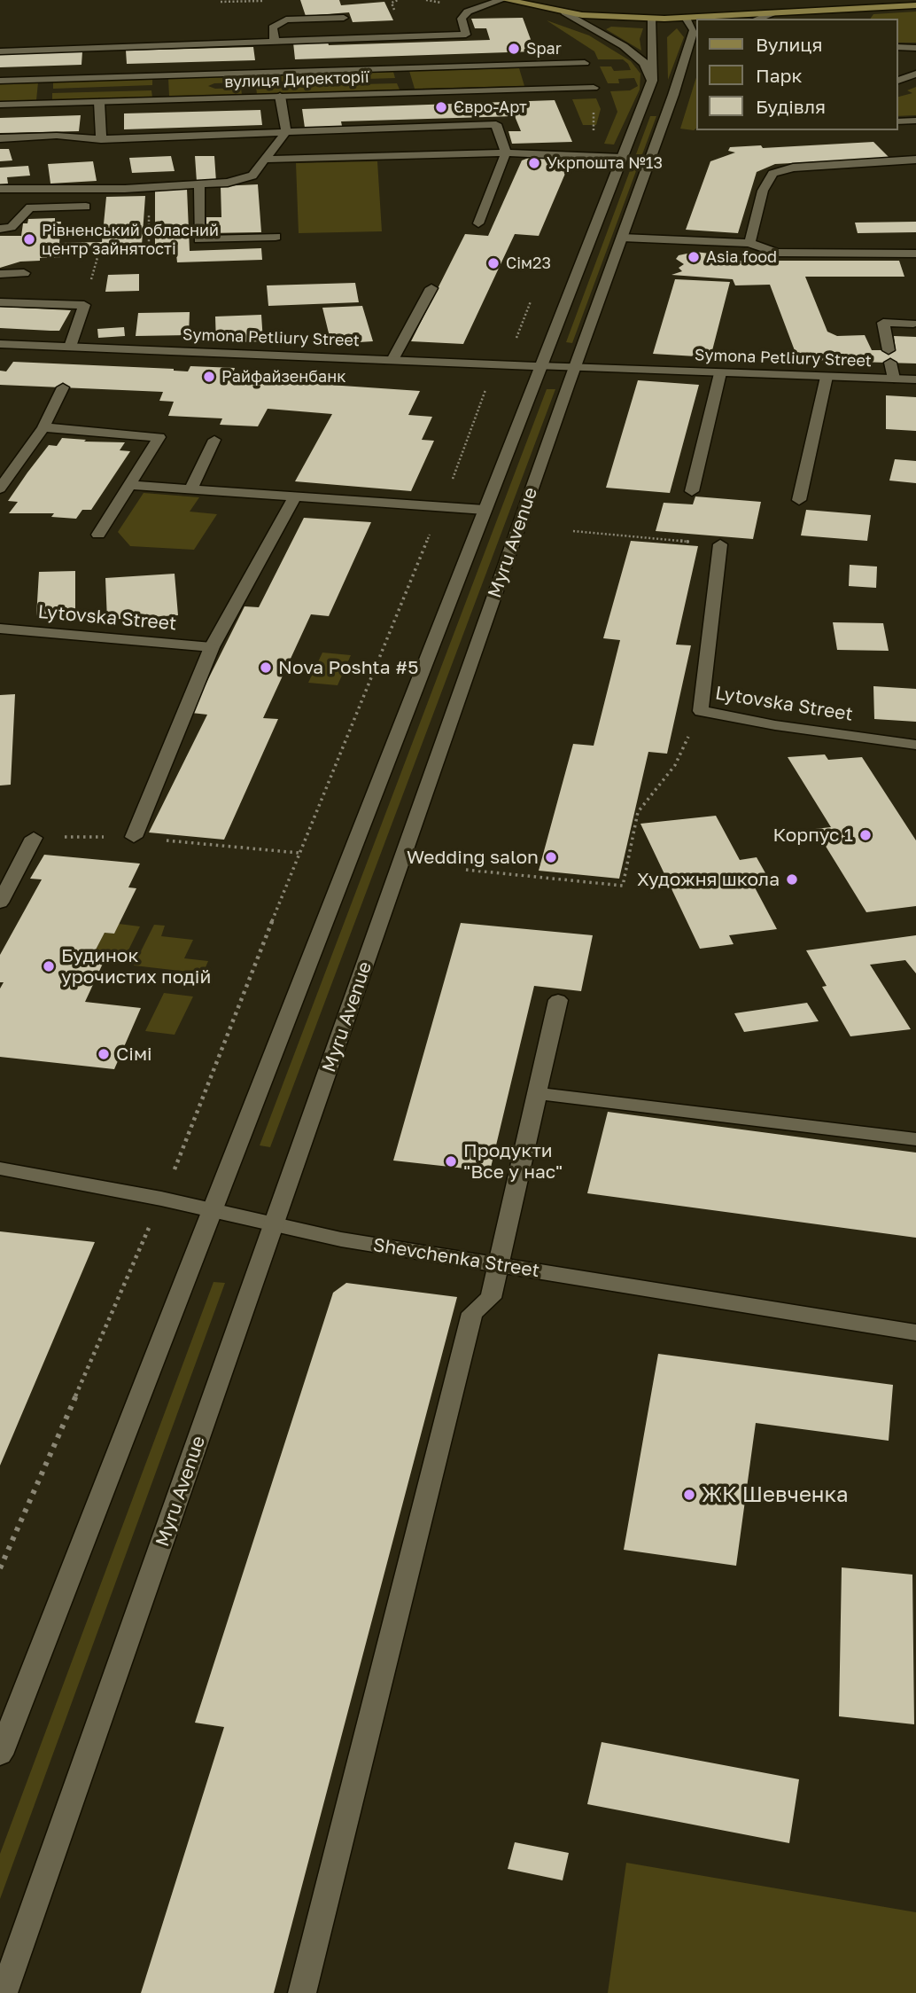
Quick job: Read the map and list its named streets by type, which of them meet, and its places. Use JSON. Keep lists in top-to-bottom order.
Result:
{
  "streets": {
    "street": [
      "вулиця Директорії",
      "Symona Petliury Street",
      "Myru Avenue",
      "Lytovska Street",
      "Shevchenka Street"
    ]
  },
  "crossings": [
    ["Symona Petliury Street", "Myru Avenue"],
    ["Myru Avenue", "Shevchenka Street"]
  ],
  "places": [
    "Spar",
    "Євро-Арт",
    "Укрпошта №13",
    "Рівненський обласний центр зайнятості",
    "Asia food",
    "Сім23",
    "Райфайзенбанк",
    "Nova Poshta #5",
    "Корпус 1",
    "Wedding salon",
    "Художня школа",
    "Будинок урочистих подій",
    "Сімі",
    "Продукти \"Все у нас\"",
    "ЖК Шевченка"
  ],
  "legend": ["Вулиця", "Парк", "Будівля"]
}
